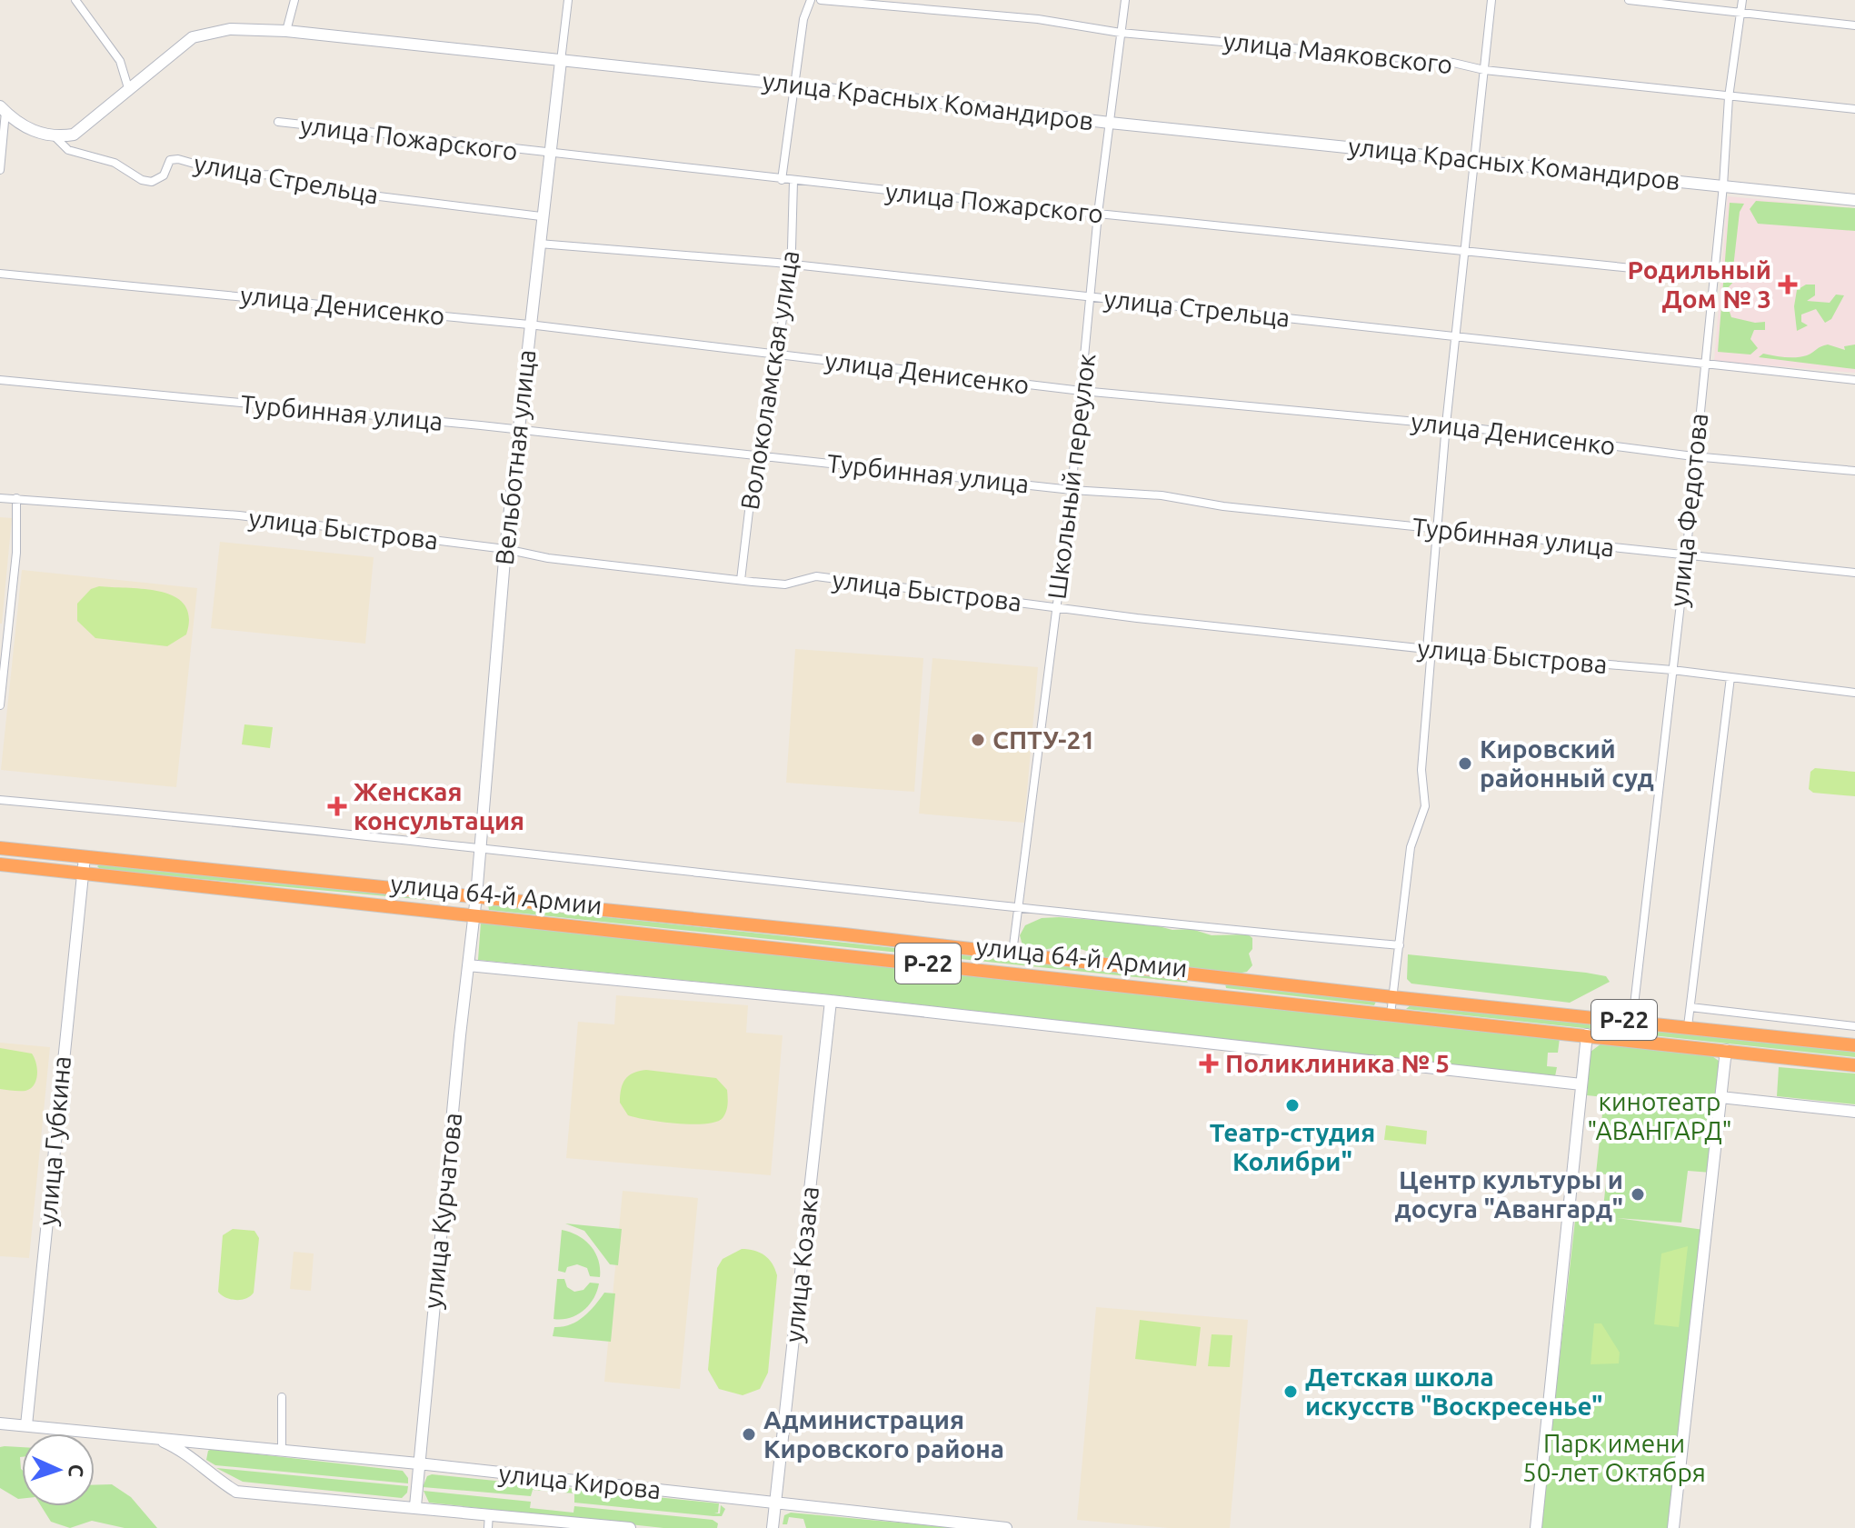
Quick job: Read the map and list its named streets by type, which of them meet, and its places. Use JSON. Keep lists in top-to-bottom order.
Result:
{
  "streets": {
    "highway": ["улица 64-й Армии", "Р-22"],
    "street": [
      "улица Маяковского",
      "улица Красных Командиров",
      "улица Пожарского",
      "улица Стрельца",
      "улица Денисенко",
      "Волоколамская улица",
      "Турбинная улица",
      "Вельботная улица",
      "Школьный переулок",
      "улица Федотова",
      "улица Быстрова",
      "улица Губкина",
      "улица Курчатова",
      "улица Козака",
      "улица Кирова"
    ]
  },
  "crossings": [
    ["улица Маяковского", "Школьный переулок"],
    ["улица Маяковского", "улица Федотова"],
    ["улица Красных Командиров", "Вельботная улица"],
    ["улица Красных Командиров", "Школьный переулок"],
    ["улица Красных Командиров", "улица Федотова"],
    ["улица Пожарского", "Волоколамская улица"],
    ["улица Пожарского", "Вельботная улица"],
    ["улица Пожарского", "Школьный переулок"],
    ["улица Пожарского", "улица Федотова"],
    ["улица Стрельца", "Волоколамская улица"],
    ["улица Стрельца", "Вельботная улица"],
    ["улица Стрельца", "Школьный переулок"],
    ["улица Стрельца", "улица Федотова"],
    ["улица Денисенко", "Волоколамская улица"],
    ["улица Денисенко", "Вельботная улица"],
    ["улица Денисенко", "Школьный переулок"],
    ["улица Денисенко", "улица Федотова"],
    ["Волоколамская улица", "Турбинная улица"],
    ["Волоколамская улица", "улица Быстрова"],
    ["Турбинная улица", "Вельботная улица"],
    ["Турбинная улица", "Школьный переулок"],
    ["Турбинная улица", "улица Федотова"],
    ["Вельботная улица", "улица Быстрова"],
    ["Вельботная улица", "улица 64-й Армии"],
    ["Вельботная улица", "улица Курчатова"],
    ["Школьный переулок", "улица Быстрова"],
    ["Школьный переулок", "улица 64-й Армии"],
    ["улица Федотова", "улица Быстрова"],
    ["улица Федотова", "улица 64-й Армии"],
    ["улица 64-й Армии", "улица Губкина"],
    ["улица 64-й Армии", "улица Курчатова"],
    ["улица Губкина", "улица Кирова"],
    ["улица Курчатова", "улица Кирова"],
    ["улица Козака", "улица Кирова"]
  ],
  "parks": ["кинотеатр \"АВАНГАРД\"", "Парк имени 50-лет Октября"],
  "places": {
    "health": ["Родильный Дом № 3", "Женская консультация", "Поликлиника № 5"],
    "other": [
      "СПТУ-21",
      "Кировский районный суд",
      "Театр-студия Колибри\"",
      "Центр культуры и досуга \"Авангард\"",
      "Детская школа искусств \"Воскресенье\"",
      "Администрация Кировского района"
    ]
  },
  "north": "right"
}
